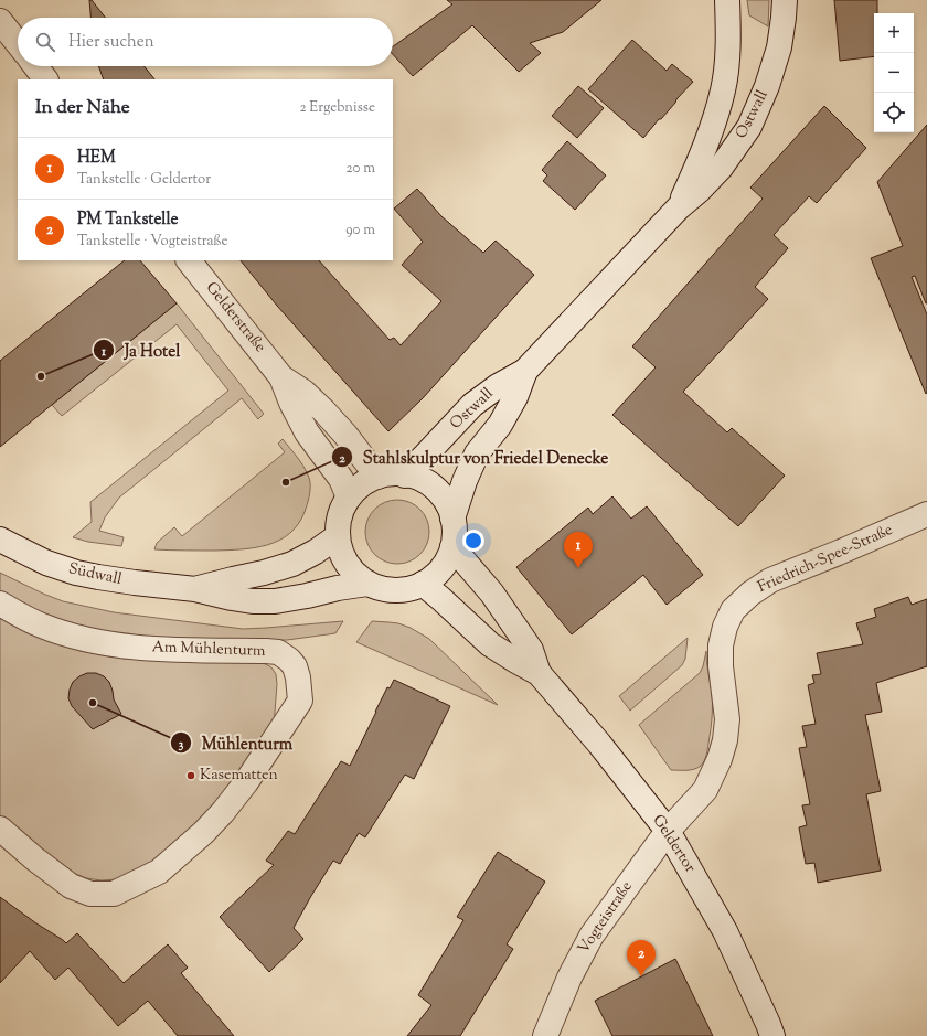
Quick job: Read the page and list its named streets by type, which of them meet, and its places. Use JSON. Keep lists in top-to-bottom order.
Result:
{
  "streets": {
    "street": [
      "Ostwall",
      "Gelderstraße",
      "Friedrich-Spee-Straße",
      "Südwall",
      "Am Mühlenturm",
      "Geldertor",
      "Vogteistraße"
    ]
  },
  "crossings": [
    ["Ostwall", "Gelderstraße"],
    ["Ostwall", "Südwall"],
    ["Ostwall", "Geldertor"],
    ["Gelderstraße", "Südwall"],
    ["Gelderstraße", "Geldertor"],
    ["Friedrich-Spee-Straße", "Geldertor"],
    ["Friedrich-Spee-Straße", "Vogteistraße"],
    ["Südwall", "Geldertor"],
    ["Geldertor", "Vogteistraße"]
  ],
  "places": [
    "Ja Hotel",
    "Stahlskulptur von Friedel Denecke",
    "Mühlenturm",
    "Kasematten"
  ],
  "page": {
    "map_buttons": ["+", "−"],
    "search": "Hier suchen",
    "heading": ["In der Nähe", "2 Ergebnisse"],
    "list": [
      {
        "mark": "1",
        "name": "HEM",
        "note": "Tankstelle · Geldertor",
        "value": "20 m"
      },
      {
        "mark": "2",
        "name": "PM Tankstelle",
        "note": "Tankstelle · Vogteistraße",
        "value": "90 m"
      }
    ],
    "pins": ["1", "2"]
  }
}
